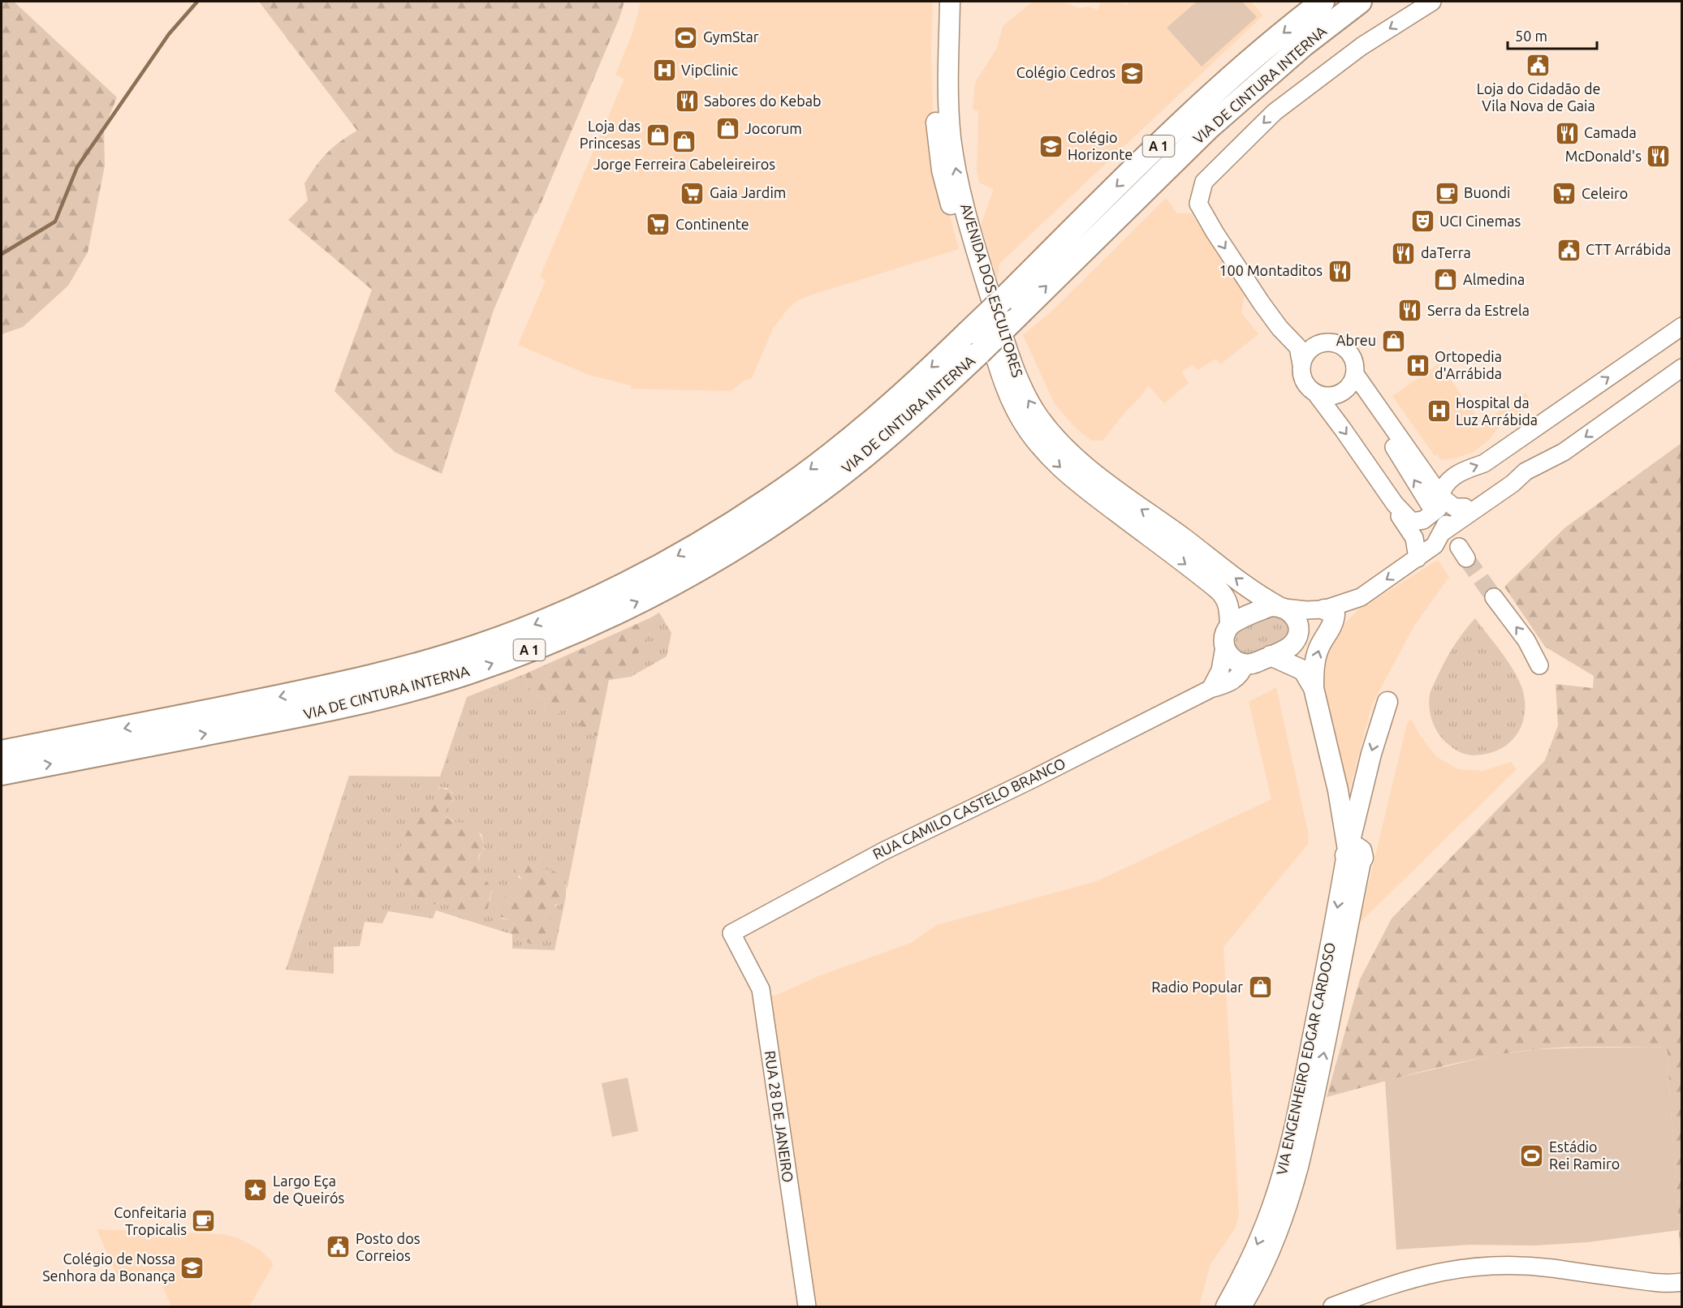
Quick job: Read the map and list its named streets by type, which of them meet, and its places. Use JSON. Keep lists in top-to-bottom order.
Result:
{
  "streets": {
    "highway": ["VIA DE CINTURA INTERNA", "A 1"],
    "main road": ["AVENIDA DOS ESCULTORES", "VIA ENGENHEIRO EDGAR CARDOSO"],
    "street": ["RUA CAMILO CASTELO BRANCO", "RUA 28 DE JANEIRO"]
  },
  "crossings": [
    ["AVENIDA DOS ESCULTORES", "RUA CAMILO CASTELO BRANCO"],
    ["RUA CAMILO CASTELO BRANCO", "RUA 28 DE JANEIRO"]
  ],
  "places": {
    "sports": ["GymStar", "Estádio Rei Ramiro"],
    "public building": ["Loja do Cidadão de Vila Nova de Gaia", "CTT Arrábida", "Posto dos Correios"],
    "hospital": ["VipClinic", "Ortopedia d'Arrábida", "Hospital da Luz Arrábida"],
    "school or university": ["Colégio Cedros", "Colégio Horizonte", "Colégio de Nossa Senhora da Bonança"],
    "restaurant": [
      "Sabores do Kebab",
      "Camada",
      "McDonald's",
      "daTerra",
      "100 Montaditos",
      "Serra da Estrela"
    ],
    "shop": [
      "Jocorum",
      "Loja das Princesas",
      "Jorge Ferreira Cabeleireiros",
      "Almedina",
      "Abreu",
      "Radio Popular"
    ],
    "supermarket": ["Gaia Jardim", "Celeiro", "Continente"],
    "cafe": ["Buondi", "Confeitaria Tropicalis"],
    "theatre": ["UCI Cinemas"],
    "place": ["Largo Eça de Queirós"]
  },
  "scale_bar": "50 m"
}
